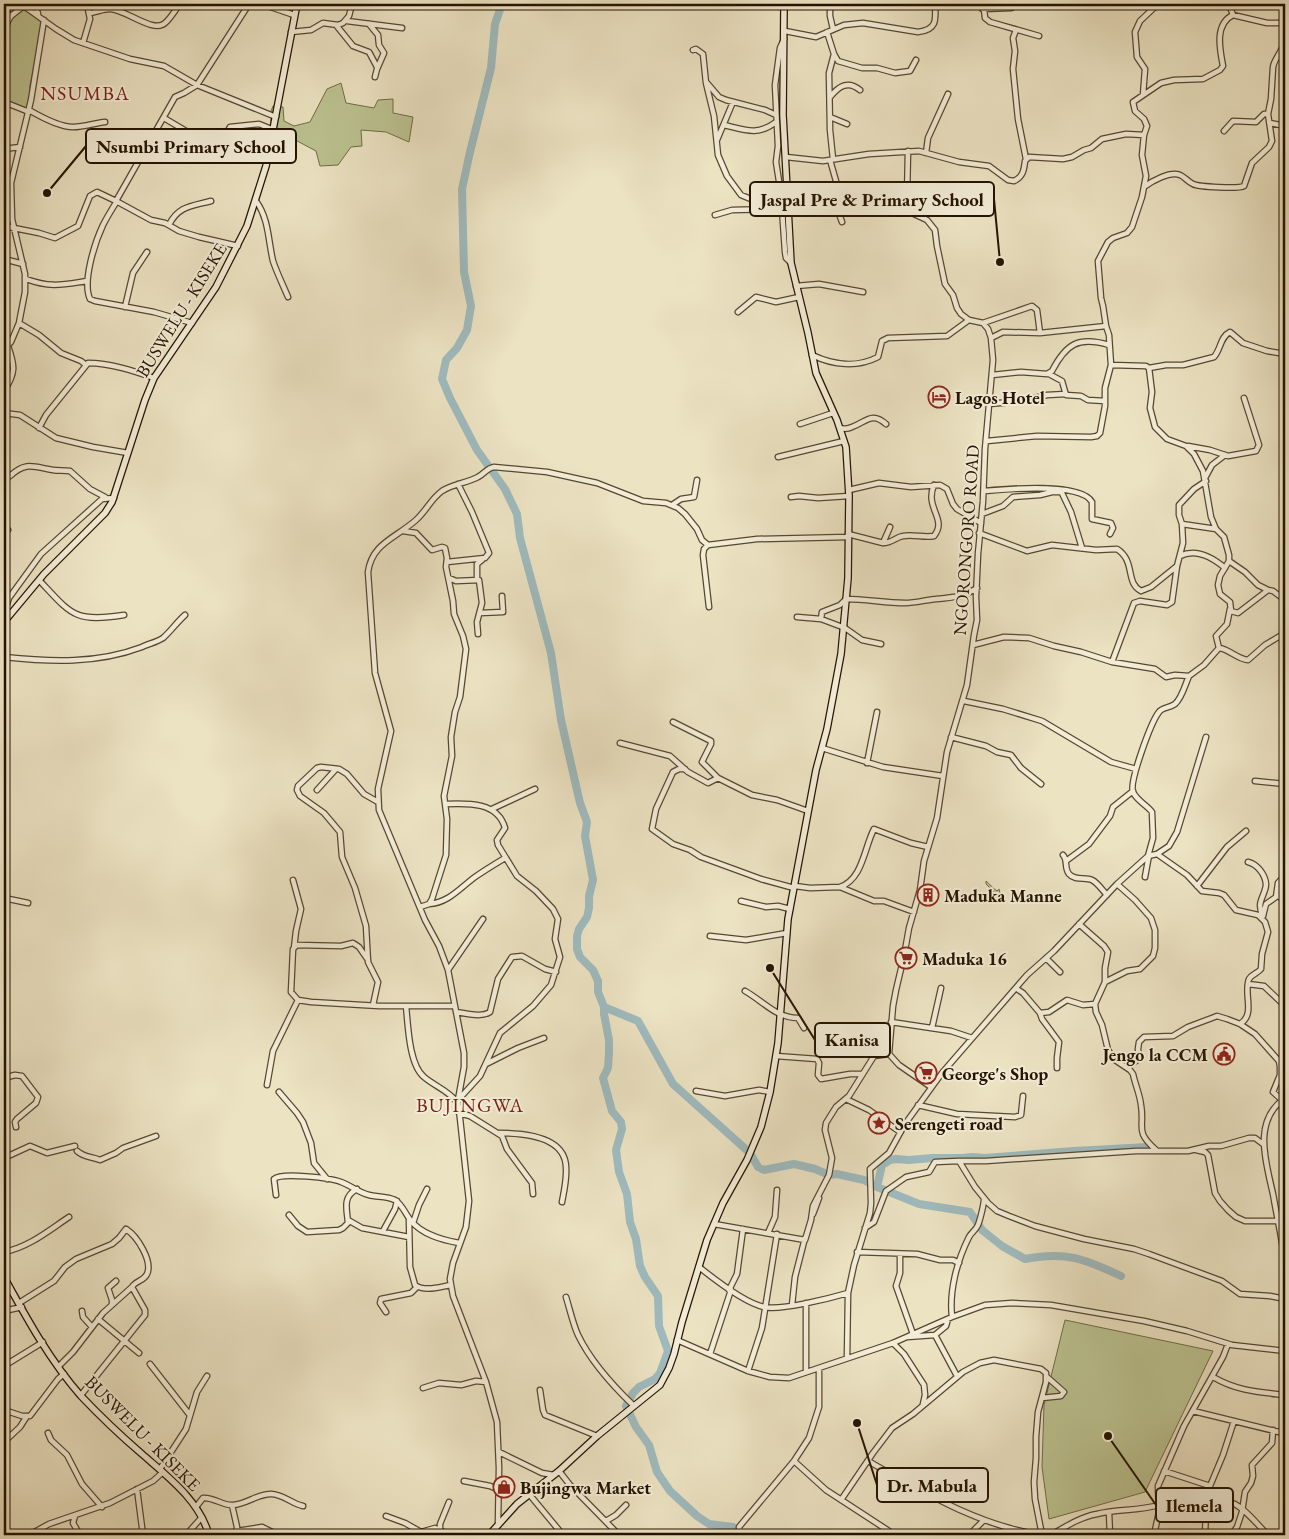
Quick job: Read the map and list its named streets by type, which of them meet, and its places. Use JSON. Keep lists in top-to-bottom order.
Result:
{
  "streets": {
    "street": ["BUSWELU - KISEKE", "NGORONGORO ROAD"]
  },
  "districts": ["NSUMBA", "BUJINGWA"],
  "places": {
    "other": [
      "Nsumbi Primary School",
      "Jaspal Pre & Primary School",
      "Kanisa",
      "Dr. Mabula",
      "Ilemela"
    ],
    "hotel": ["Lagos Hotel"],
    "building": ["Maduka Manne"],
    "supermarket": ["Maduka 16", "George's Shop"],
    "public building": ["Jengo la CCM"],
    "place": ["Serengeti road"],
    "shop": ["Bujingwa Market"]
  }
}
